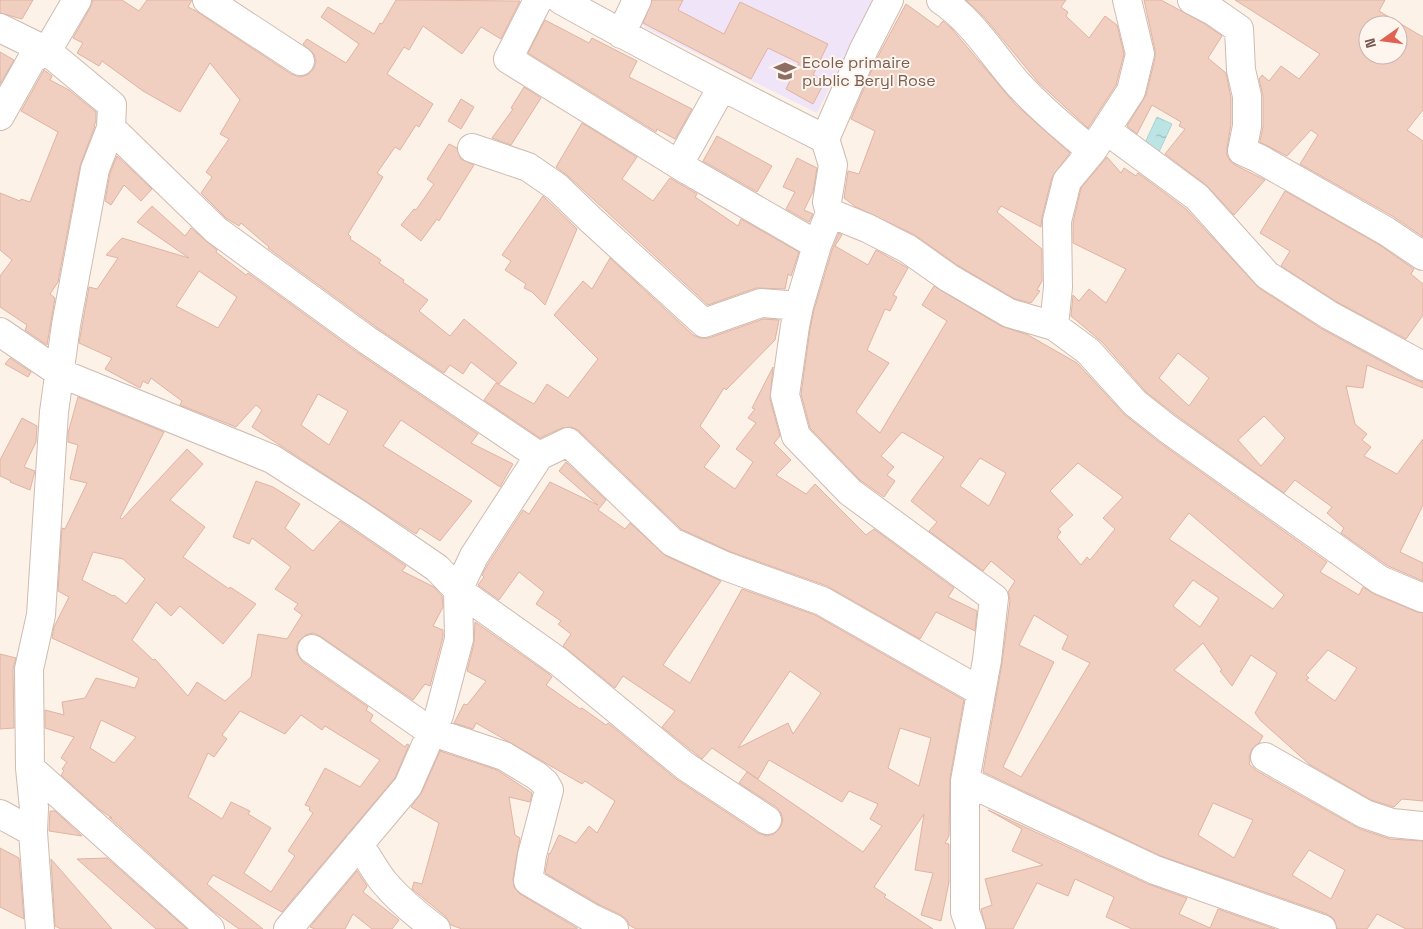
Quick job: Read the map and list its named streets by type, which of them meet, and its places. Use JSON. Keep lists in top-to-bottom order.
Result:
{
  "places": {
    "school or university": ["Ecole primaire public Beryl Rose"]
  },
  "north": "left"
}
